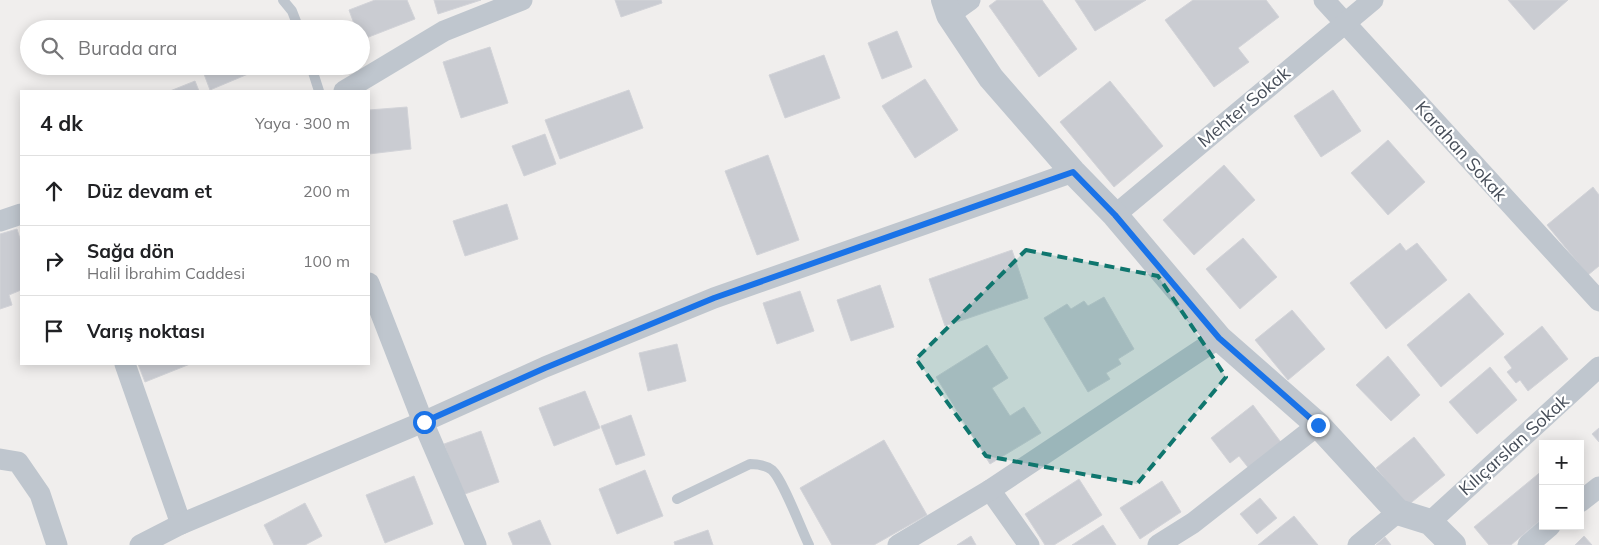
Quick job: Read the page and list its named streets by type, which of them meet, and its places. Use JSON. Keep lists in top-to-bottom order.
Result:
{
  "streets": {
    "street": ["Mehter Sokak", "Karahan Sokak", "Kılıçarslan Sokak"]
  },
  "crossings": [
    ["Mehter Sokak", "Karahan Sokak"]
  ],
  "page": {
    "search": "Burada ara",
    "heading": ["4 dk", "Yaya · 300 m"],
    "list": [
      ["Düz devam et", "200 m"],
      ["Sağa dön", "Halil İbrahim Caddesi", "100 m"],
      "Varış noktası"
    ],
    "map_buttons": ["+", "−"]
  }
}
